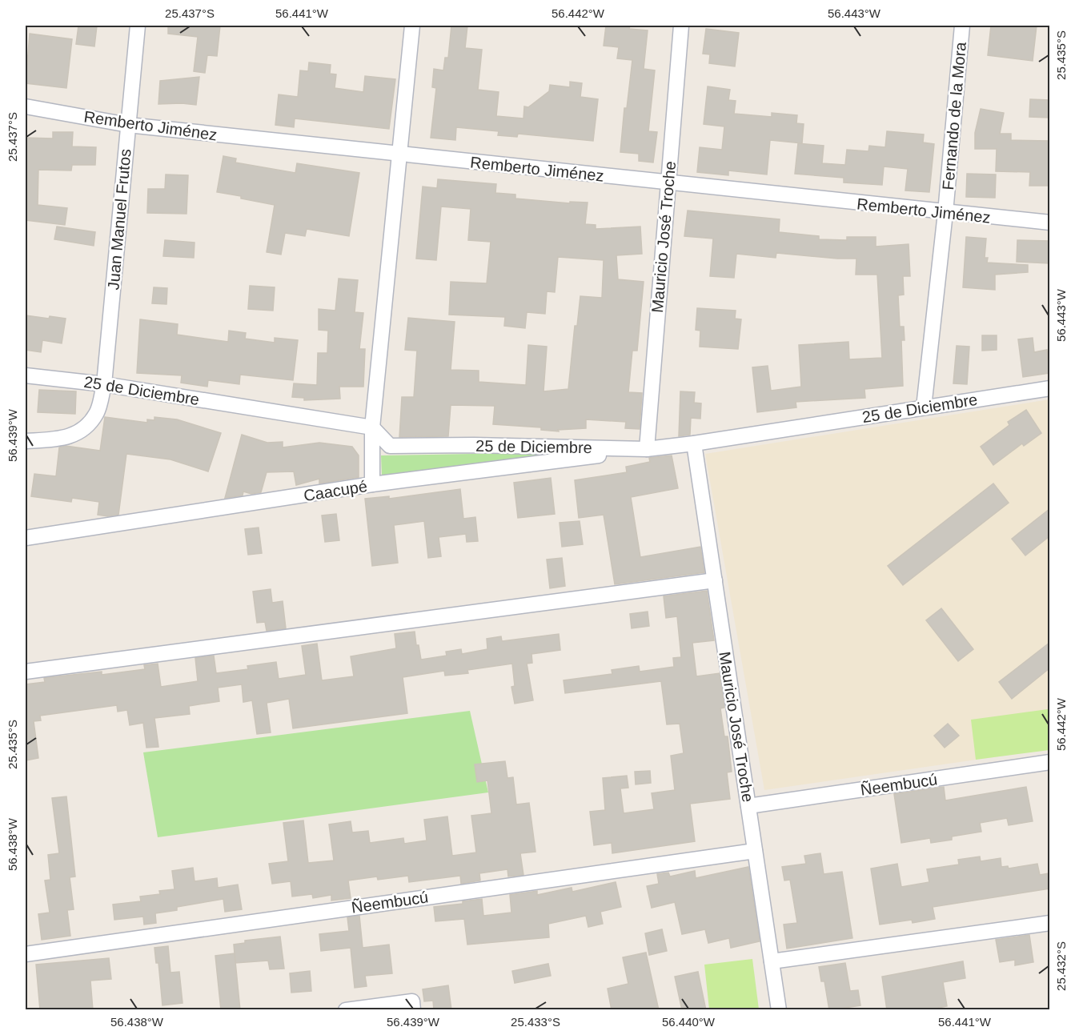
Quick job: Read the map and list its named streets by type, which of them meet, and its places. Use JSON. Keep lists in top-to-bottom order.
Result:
{
  "streets": {
    "street": [
      "Fernando de la Mora",
      "Remberto Jiménez",
      "Juan Manuel Frutos",
      "Mauricio José Troche",
      "25 de Diciembre",
      "Caacupé",
      "Ñeembucú"
    ]
  },
  "crossings": [
    ["Fernando de la Mora", "Remberto Jiménez"],
    ["Fernando de la Mora", "25 de Diciembre"],
    ["Remberto Jiménez", "Juan Manuel Frutos"],
    ["Remberto Jiménez", "Mauricio José Troche"],
    ["Juan Manuel Frutos", "25 de Diciembre"],
    ["Mauricio José Troche", "25 de Diciembre"],
    ["Mauricio José Troche", "Caacupé"],
    ["Mauricio José Troche", "Ñeembucú"],
    ["25 de Diciembre", "Caacupé"]
  ],
  "coordinates": [
    "25.437°S",
    "56.441°W",
    "56.442°W",
    "56.443°W",
    "25.435°S",
    "56.439°W",
    "56.438°W",
    "25.432°S",
    "25.433°S",
    "56.440°W"
  ]
}
